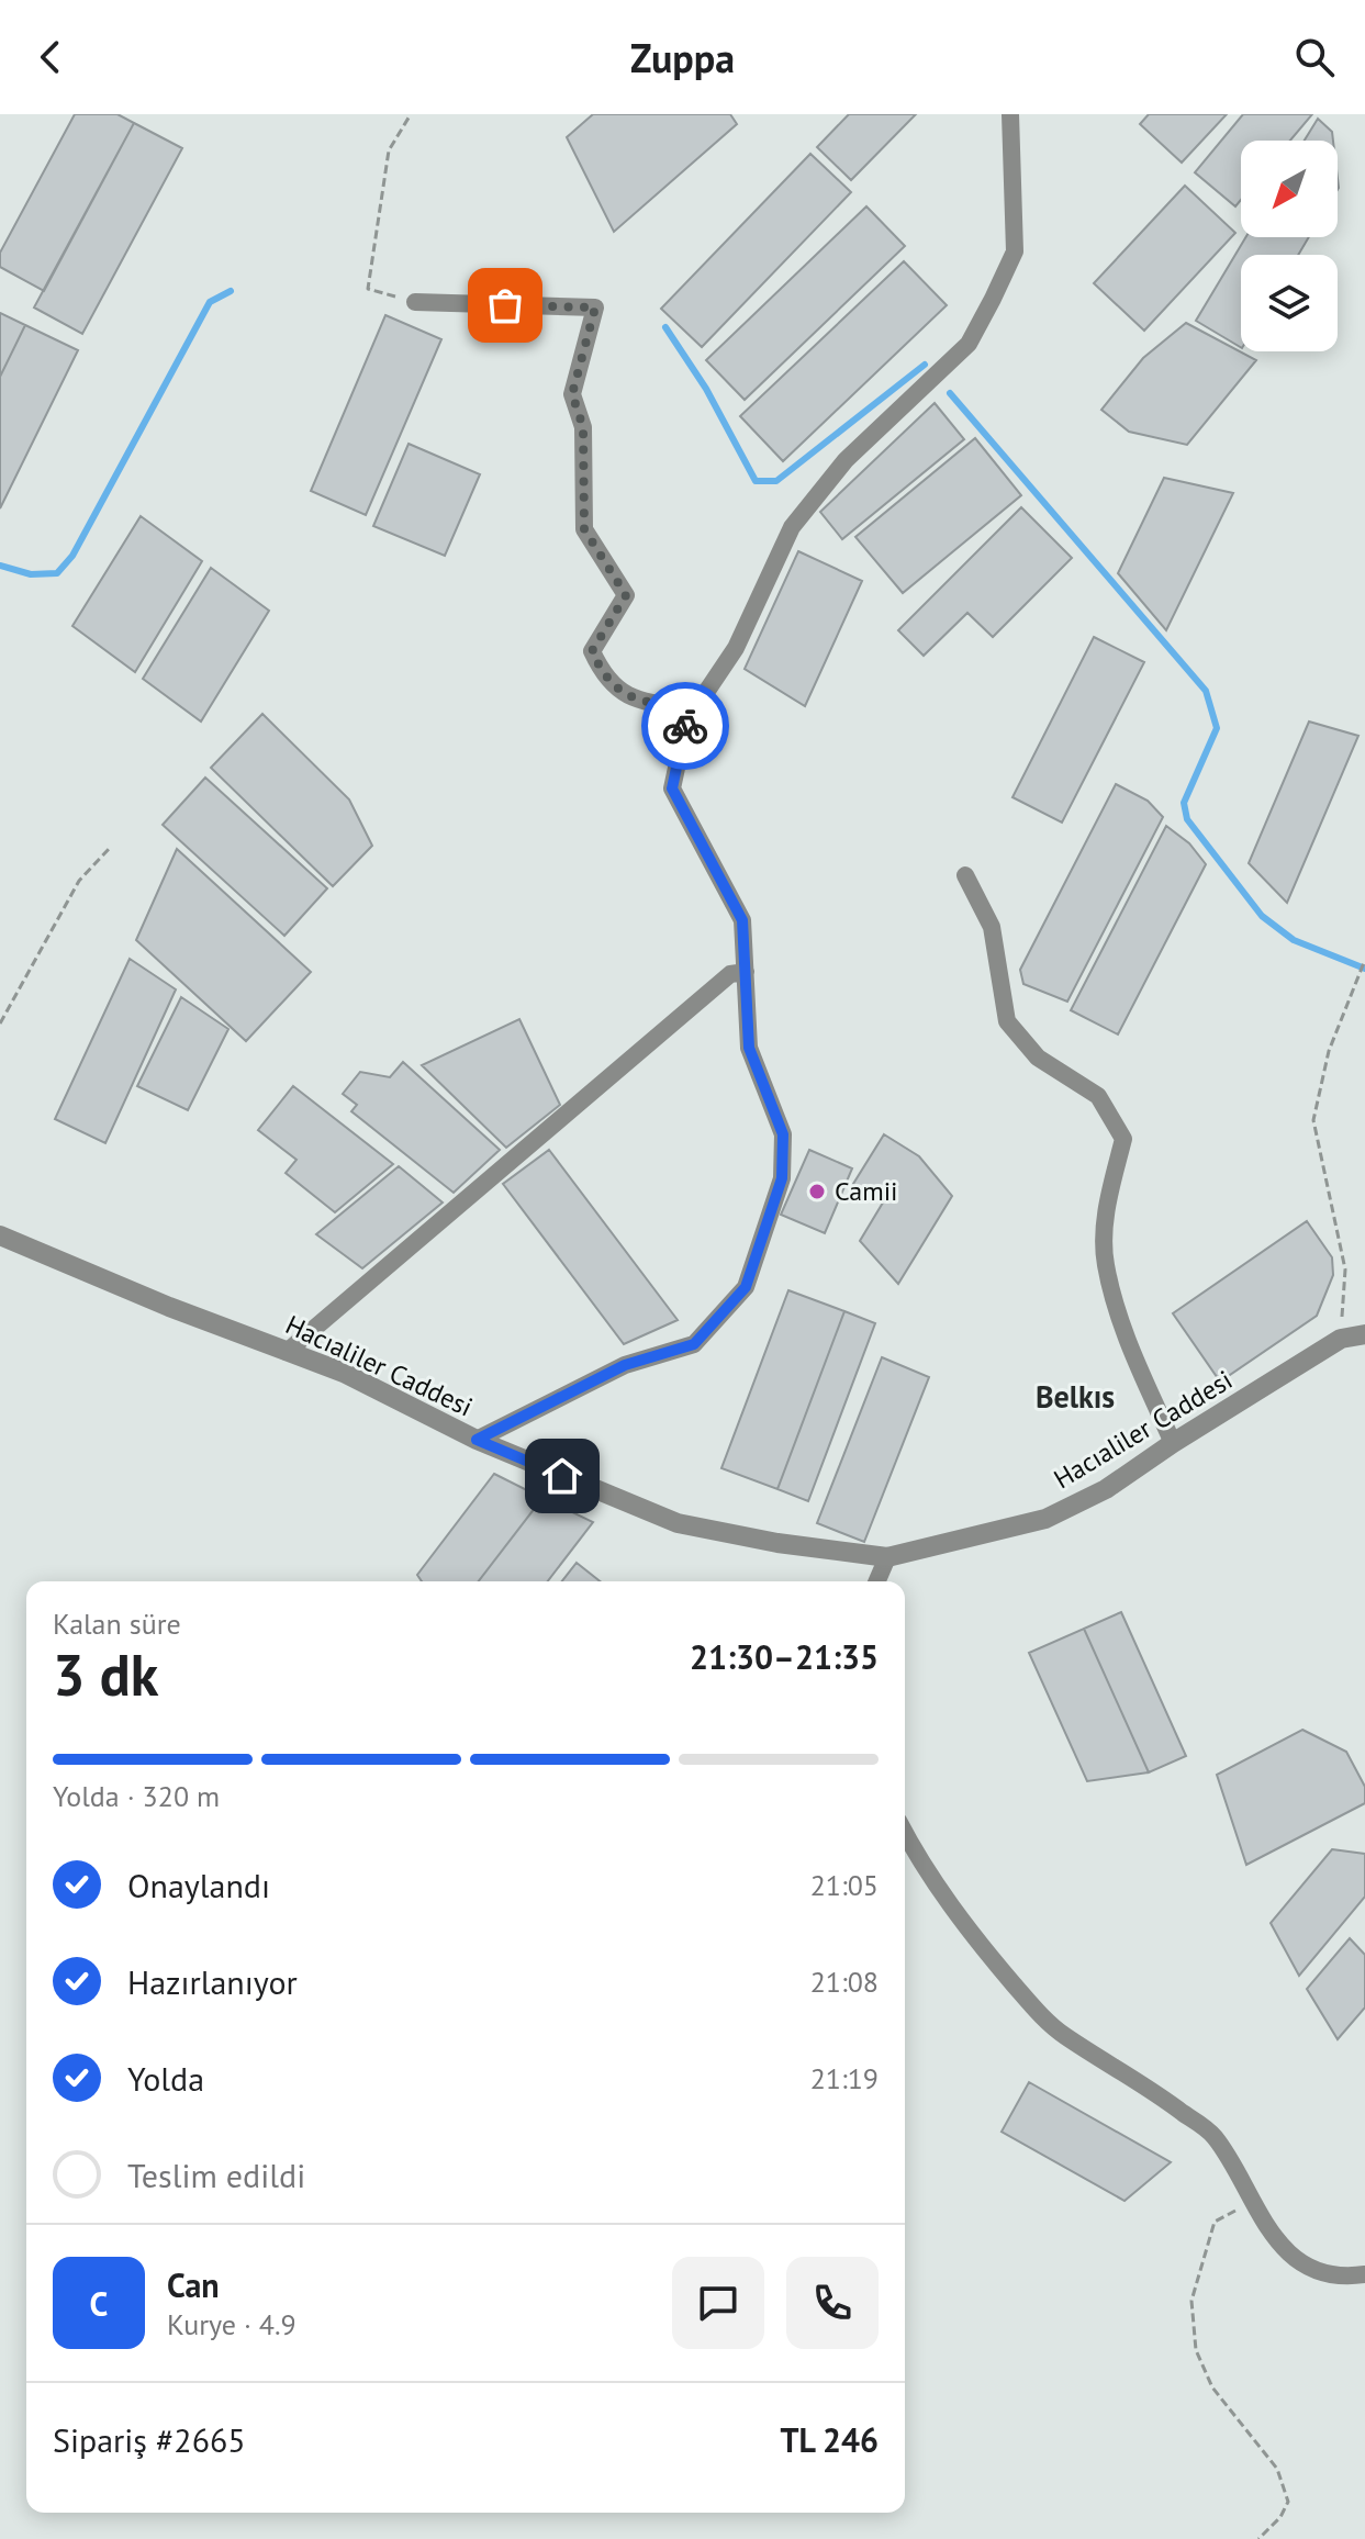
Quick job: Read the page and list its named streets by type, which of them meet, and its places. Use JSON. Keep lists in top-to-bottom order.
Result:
{
  "streets": {
    "street": ["Hacıaliler Caddesi"]
  },
  "districts": ["Belkıs"],
  "places": ["Camii"],
  "north": "bottom left",
  "page": {
    "header": "Zuppa",
    "heading": ["3 dk", "Kalan süre", "21:30–21:35"],
    "panel": [
      "Can",
      "Kurye · 4.9",
      "Sipariş #2665",
      "TL 246"
    ],
    "bar": "Yolda · 320 m",
    "list": [
      ["Onaylandı", "21:05"],
      ["Hazırlanıyor", "21:08"],
      ["Yolda", "21:19"],
      "Teslim edildi"
    ],
    "round": "C"
  }
}
